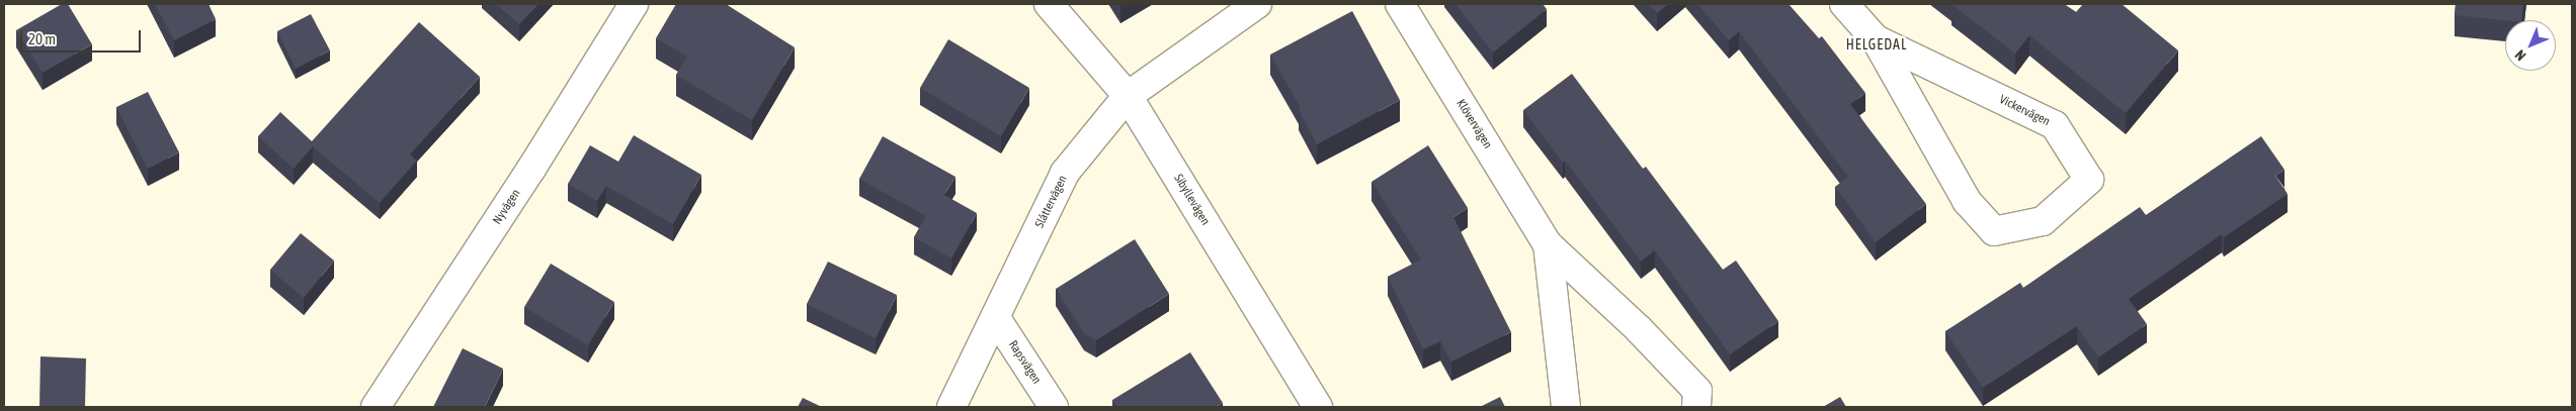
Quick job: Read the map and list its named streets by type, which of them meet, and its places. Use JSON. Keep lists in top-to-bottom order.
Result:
{
  "streets": {
    "street": [
      "Vickervägen",
      "Klövervägen",
      "Sibyllevägen",
      "Slåttervägen",
      "Nyvägen",
      "Rapsvägen"
    ]
  },
  "crossings": [
    ["Sibyllevägen", "Slåttervägen"],
    ["Slåttervägen", "Rapsvägen"]
  ],
  "districts": ["HELGEDAL"],
  "scale_bar": "20 m",
  "north": "bottom left"
}
